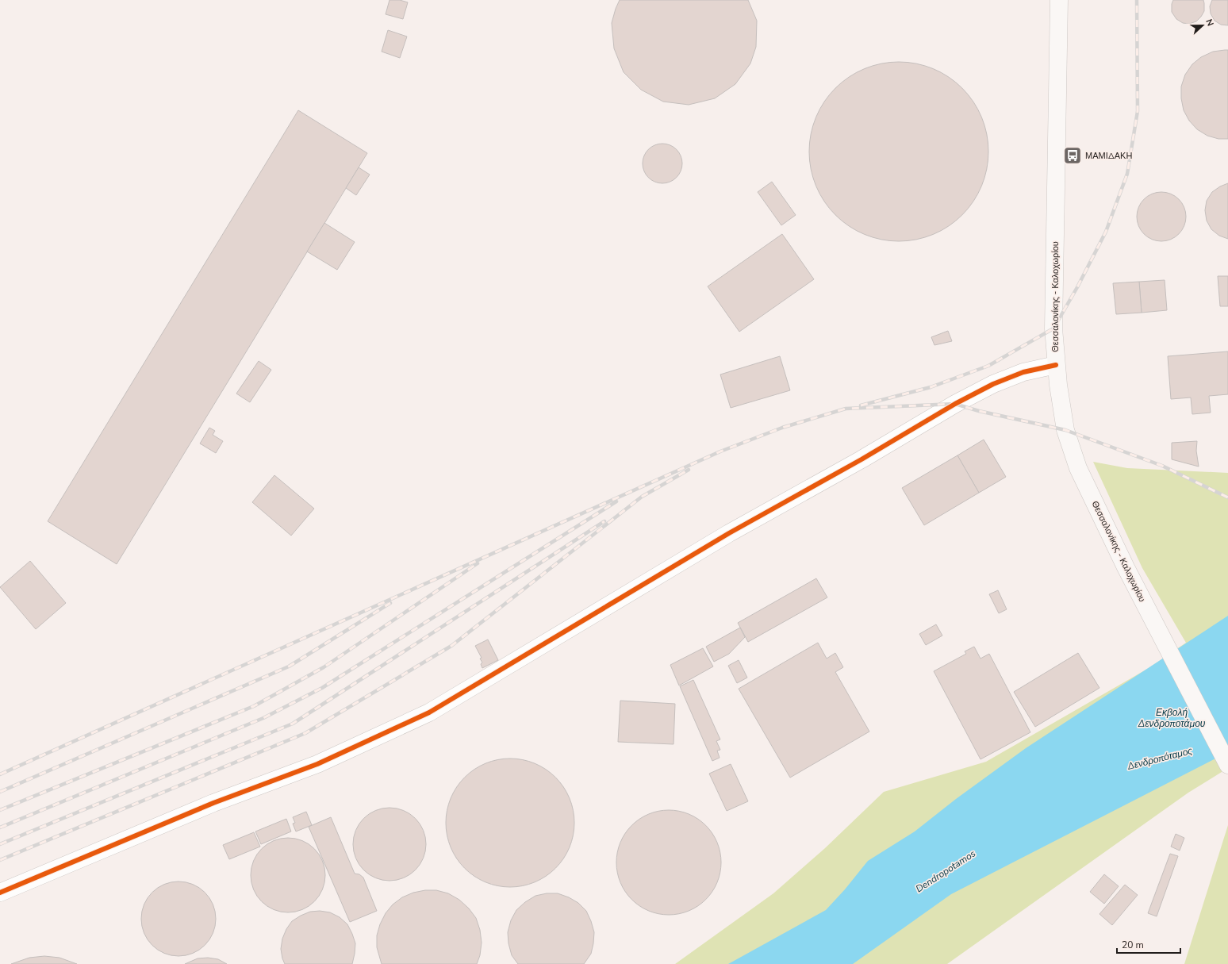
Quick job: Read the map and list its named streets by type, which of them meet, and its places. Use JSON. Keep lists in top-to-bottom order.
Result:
{
  "streets": {
    "main road": ["Θεσσαλονίκης - Καλοχωρίου"]
  },
  "water": ["Εκβολή Δενδροποτάμου", "Δενδροπόταμος", "Dendropotamos"],
  "places": {
    "bus stop": ["ΜΑΜΙΔΑΚΗ"]
  },
  "scale_bar": "20 m",
  "north": "right"
}
